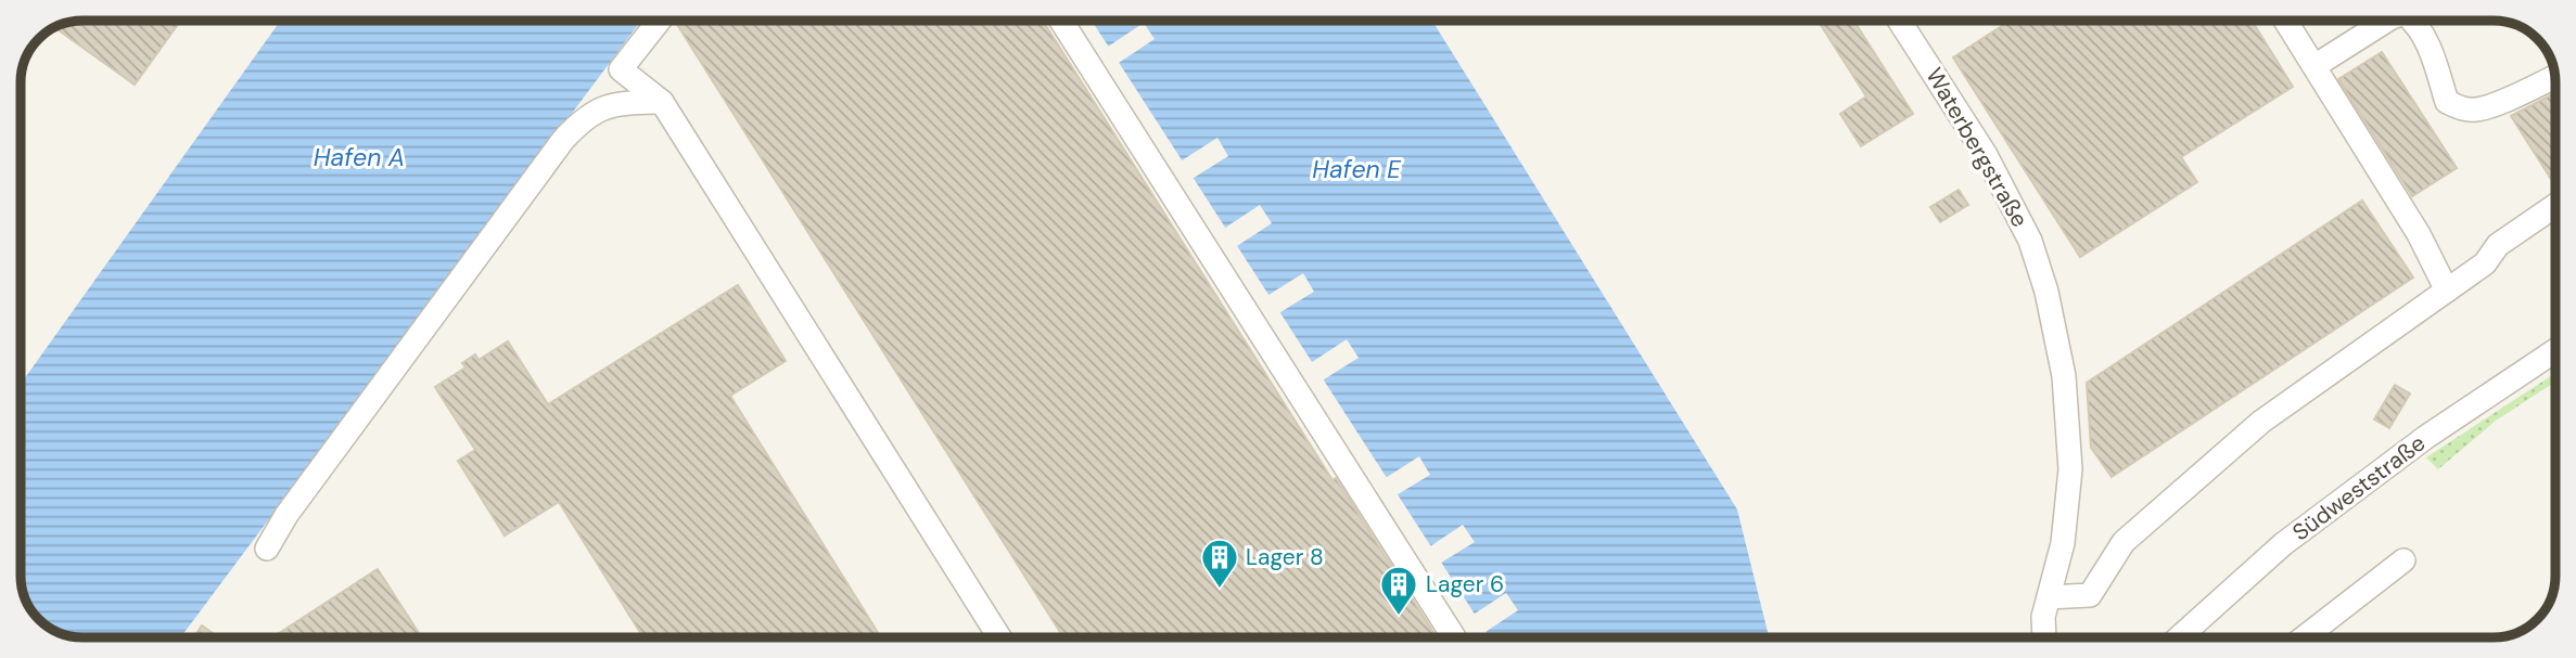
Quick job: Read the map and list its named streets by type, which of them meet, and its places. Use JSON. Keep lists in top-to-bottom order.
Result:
{
  "streets": {
    "street": ["Waterbergstraße", "Südweststraße"]
  },
  "water": ["Hafen A", "Hafen E"],
  "places": {
    "building": ["Lager 8", "Lager 6"]
  }
}
